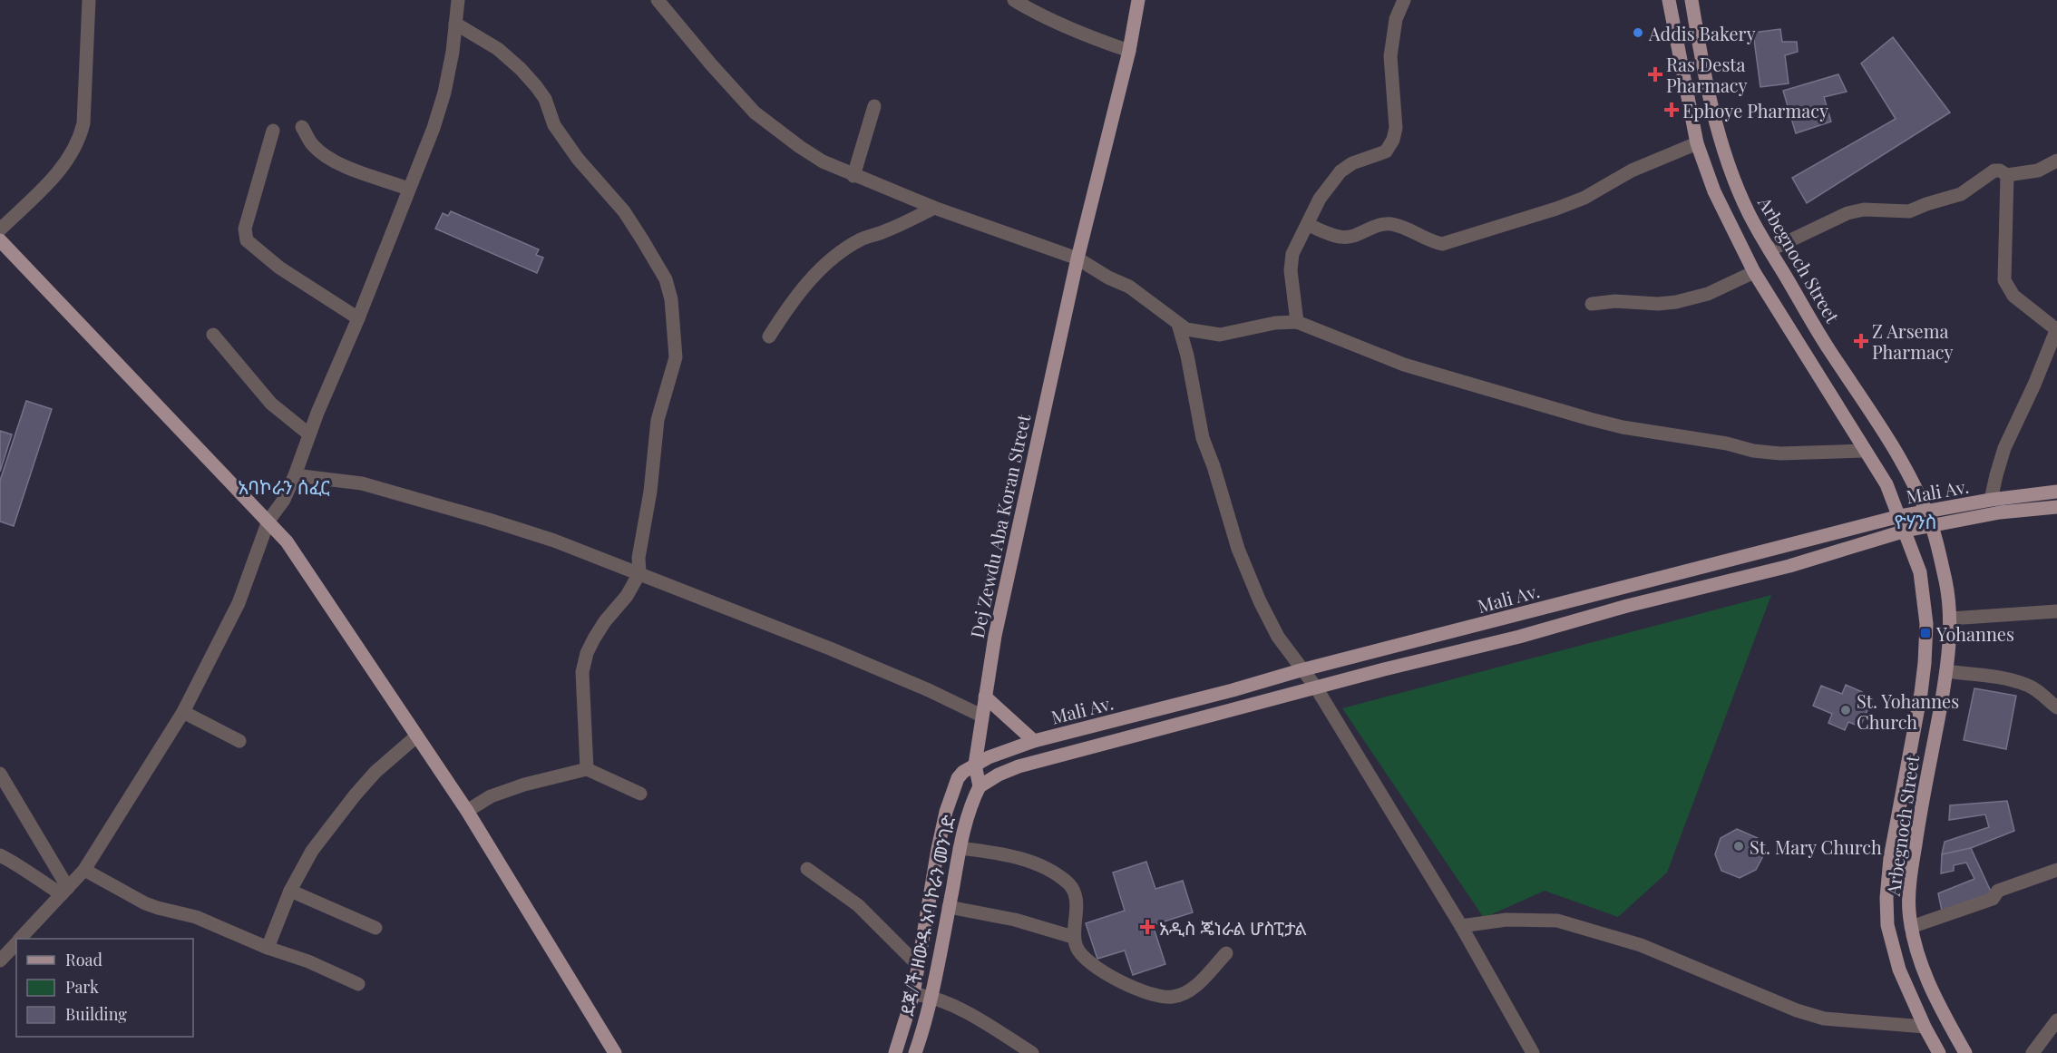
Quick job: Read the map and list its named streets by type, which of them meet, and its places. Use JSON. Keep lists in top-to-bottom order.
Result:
{
  "streets": {
    "main road": [
      "Arbegnoch Street",
      "Mali Av.",
      "Dej Zewdu Aba Koran Street",
      "ደጃ/ች ዘውዱ አባ ኮራን መንገድ"
    ]
  },
  "crossings": [
    ["Arbegnoch Street", "Mali Av."],
    ["Mali Av.", "Dej Zewdu Aba Koran Street"],
    ["Mali Av.", "ደጃ/ች ዘውዱ አባ ኮራን መንገድ"],
    ["Dej Zewdu Aba Koran Street", "ደጃ/ች ዘውዱ አባ ኮራን መንገድ"]
  ],
  "districts": ["አባኮራን ሰፈር", "ዮሃንስ"],
  "places": {
    "other": ["Addis Bakery", "St. Yohannes Church", "St. Mary Church"],
    "health": [
      "Ras Desta Pharmacy",
      "Ephoye Pharmacy",
      "Z Arsema Pharmacy",
      "አዲስ ጄነራል ሆስፒታል"
    ],
    "transit": ["Yohannes"]
  },
  "legend": ["Road", "Park", "Building"]
}
